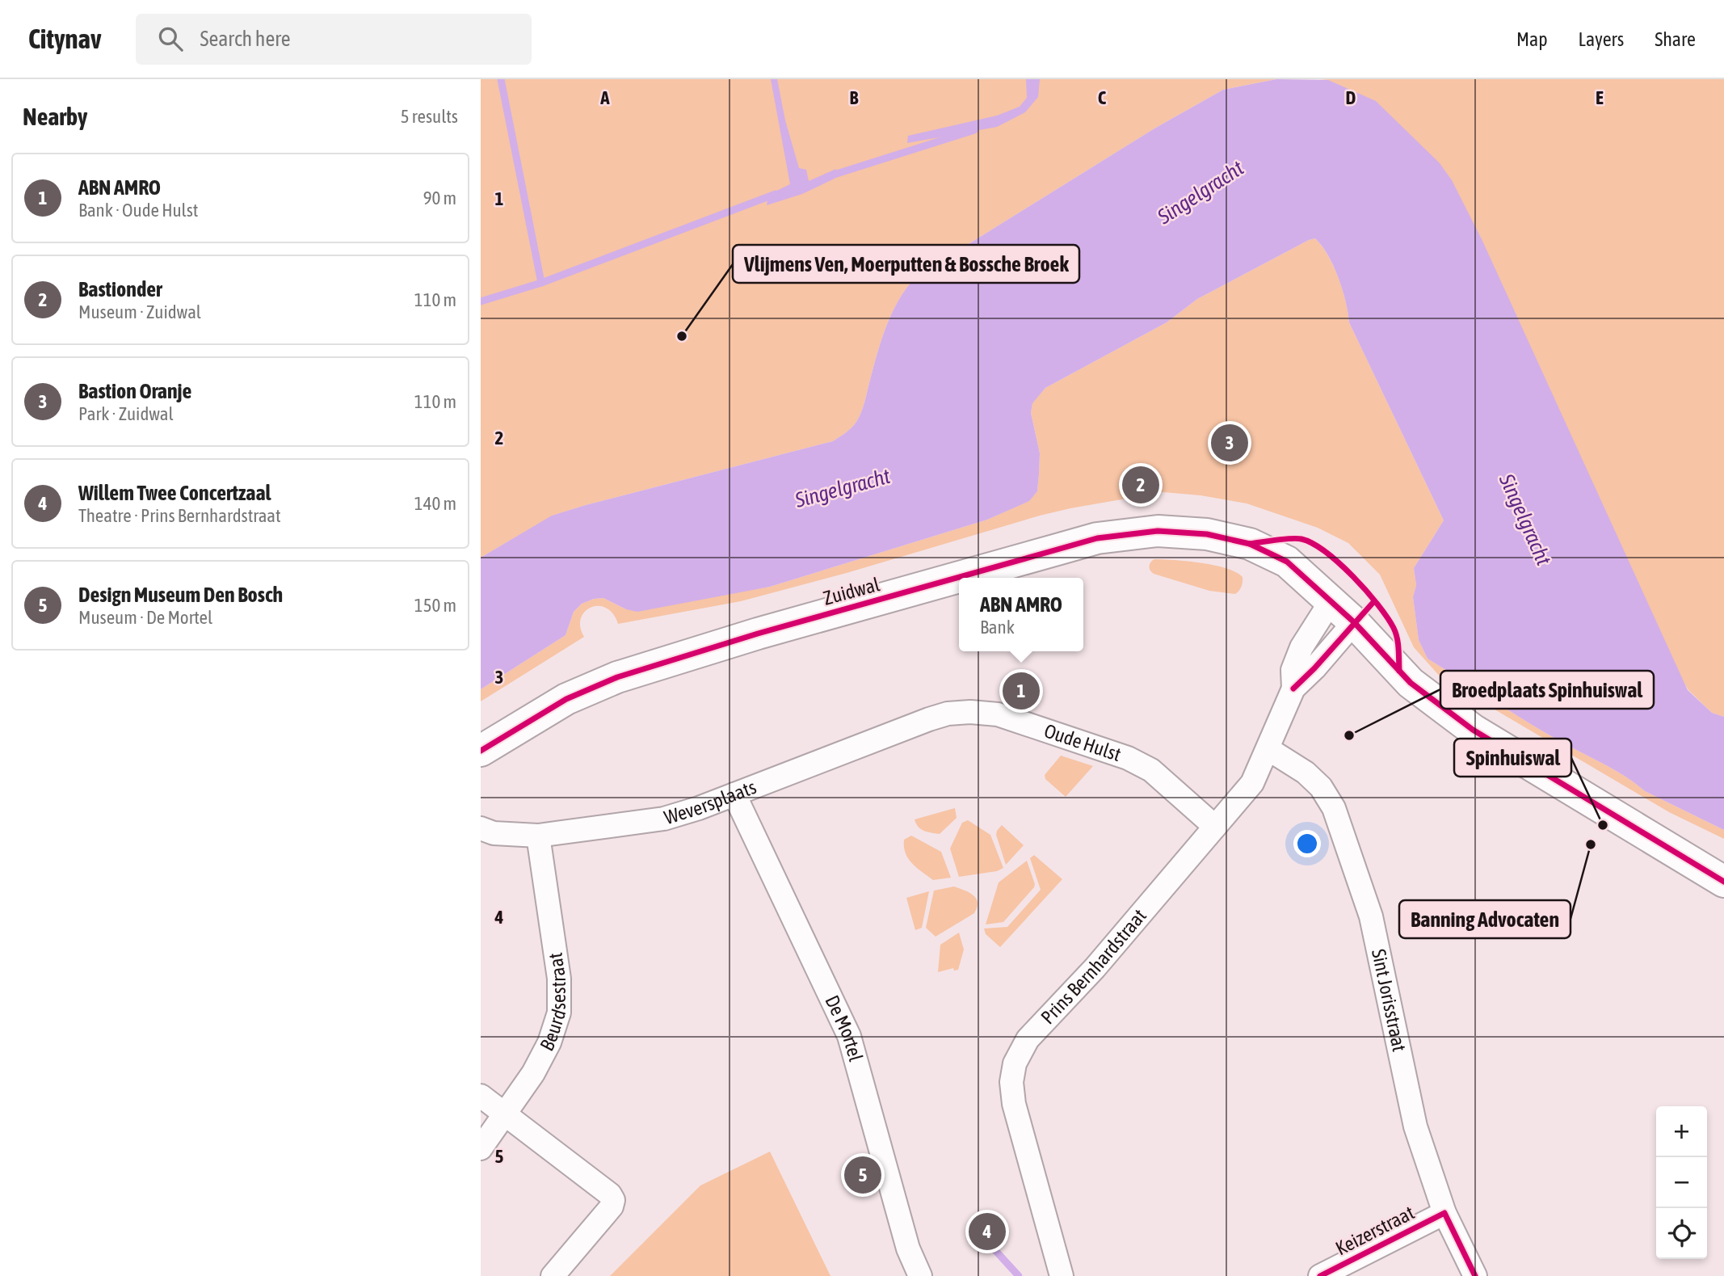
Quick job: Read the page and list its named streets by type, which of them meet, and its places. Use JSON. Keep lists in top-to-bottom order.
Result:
{
  "streets": {
    "main road": ["Zuidwal"],
    "street": [
      "Oude Hulst",
      "Weversplaats",
      "Prins Bernhardstraat",
      "Beurdsestraat",
      "Sint Jorisstraat",
      "De Mortel",
      "Keizerstraat"
    ]
  },
  "crossings": [
    ["Zuidwal", "Prins Bernhardstraat"],
    ["Oude Hulst", "Weversplaats"],
    ["Oude Hulst", "Prins Bernhardstraat"],
    ["Weversplaats", "Beurdsestraat"],
    ["Weversplaats", "De Mortel"],
    ["Prins Bernhardstraat", "Sint Jorisstraat"],
    ["Sint Jorisstraat", "Keizerstraat"]
  ],
  "water": ["Singelgracht"],
  "places": [
    "Vlijmens Ven, Moerputten & Bossche Broek",
    "Broedplaats Spinhuiswal",
    "Spinhuiswal",
    "Banning Advocaten"
  ],
  "page": {
    "header": "Citynav",
    "search": "Search here",
    "nav": ["Map", "Layers", "Share"],
    "heading": ["Nearby", "5 results"],
    "list": [
      {
        "mark": "1",
        "name": "ABN AMRO",
        "note": "Bank · Oude Hulst",
        "value": "90 m"
      },
      {
        "mark": "2",
        "name": "Bastionder",
        "note": "Museum · Zuidwal",
        "value": "110 m"
      },
      {
        "mark": "3",
        "name": "Bastion Oranje",
        "note": "Park · Zuidwal",
        "value": "110 m"
      },
      {
        "mark": "4",
        "name": "Willem Twee Concertzaal",
        "note": "Theatre · Prins Bernhardstraat",
        "value": "140 m"
      },
      {
        "mark": "5",
        "name": "Design Museum Den Bosch",
        "note": "Museum · De Mortel",
        "value": "150 m"
      }
    ],
    "pins": [
      "3",
      "2",
      "1",
      "5",
      "4"
    ],
    "popup": ["ABN AMRO", "Bank"],
    "map_buttons": ["+", "−"]
  },
  "grid": {
    "columns": [
      "A",
      "B",
      "C",
      "D",
      "E"
    ],
    "rows": [
      "1",
      "2",
      "3",
      "4",
      "5"
    ]
  }
}
